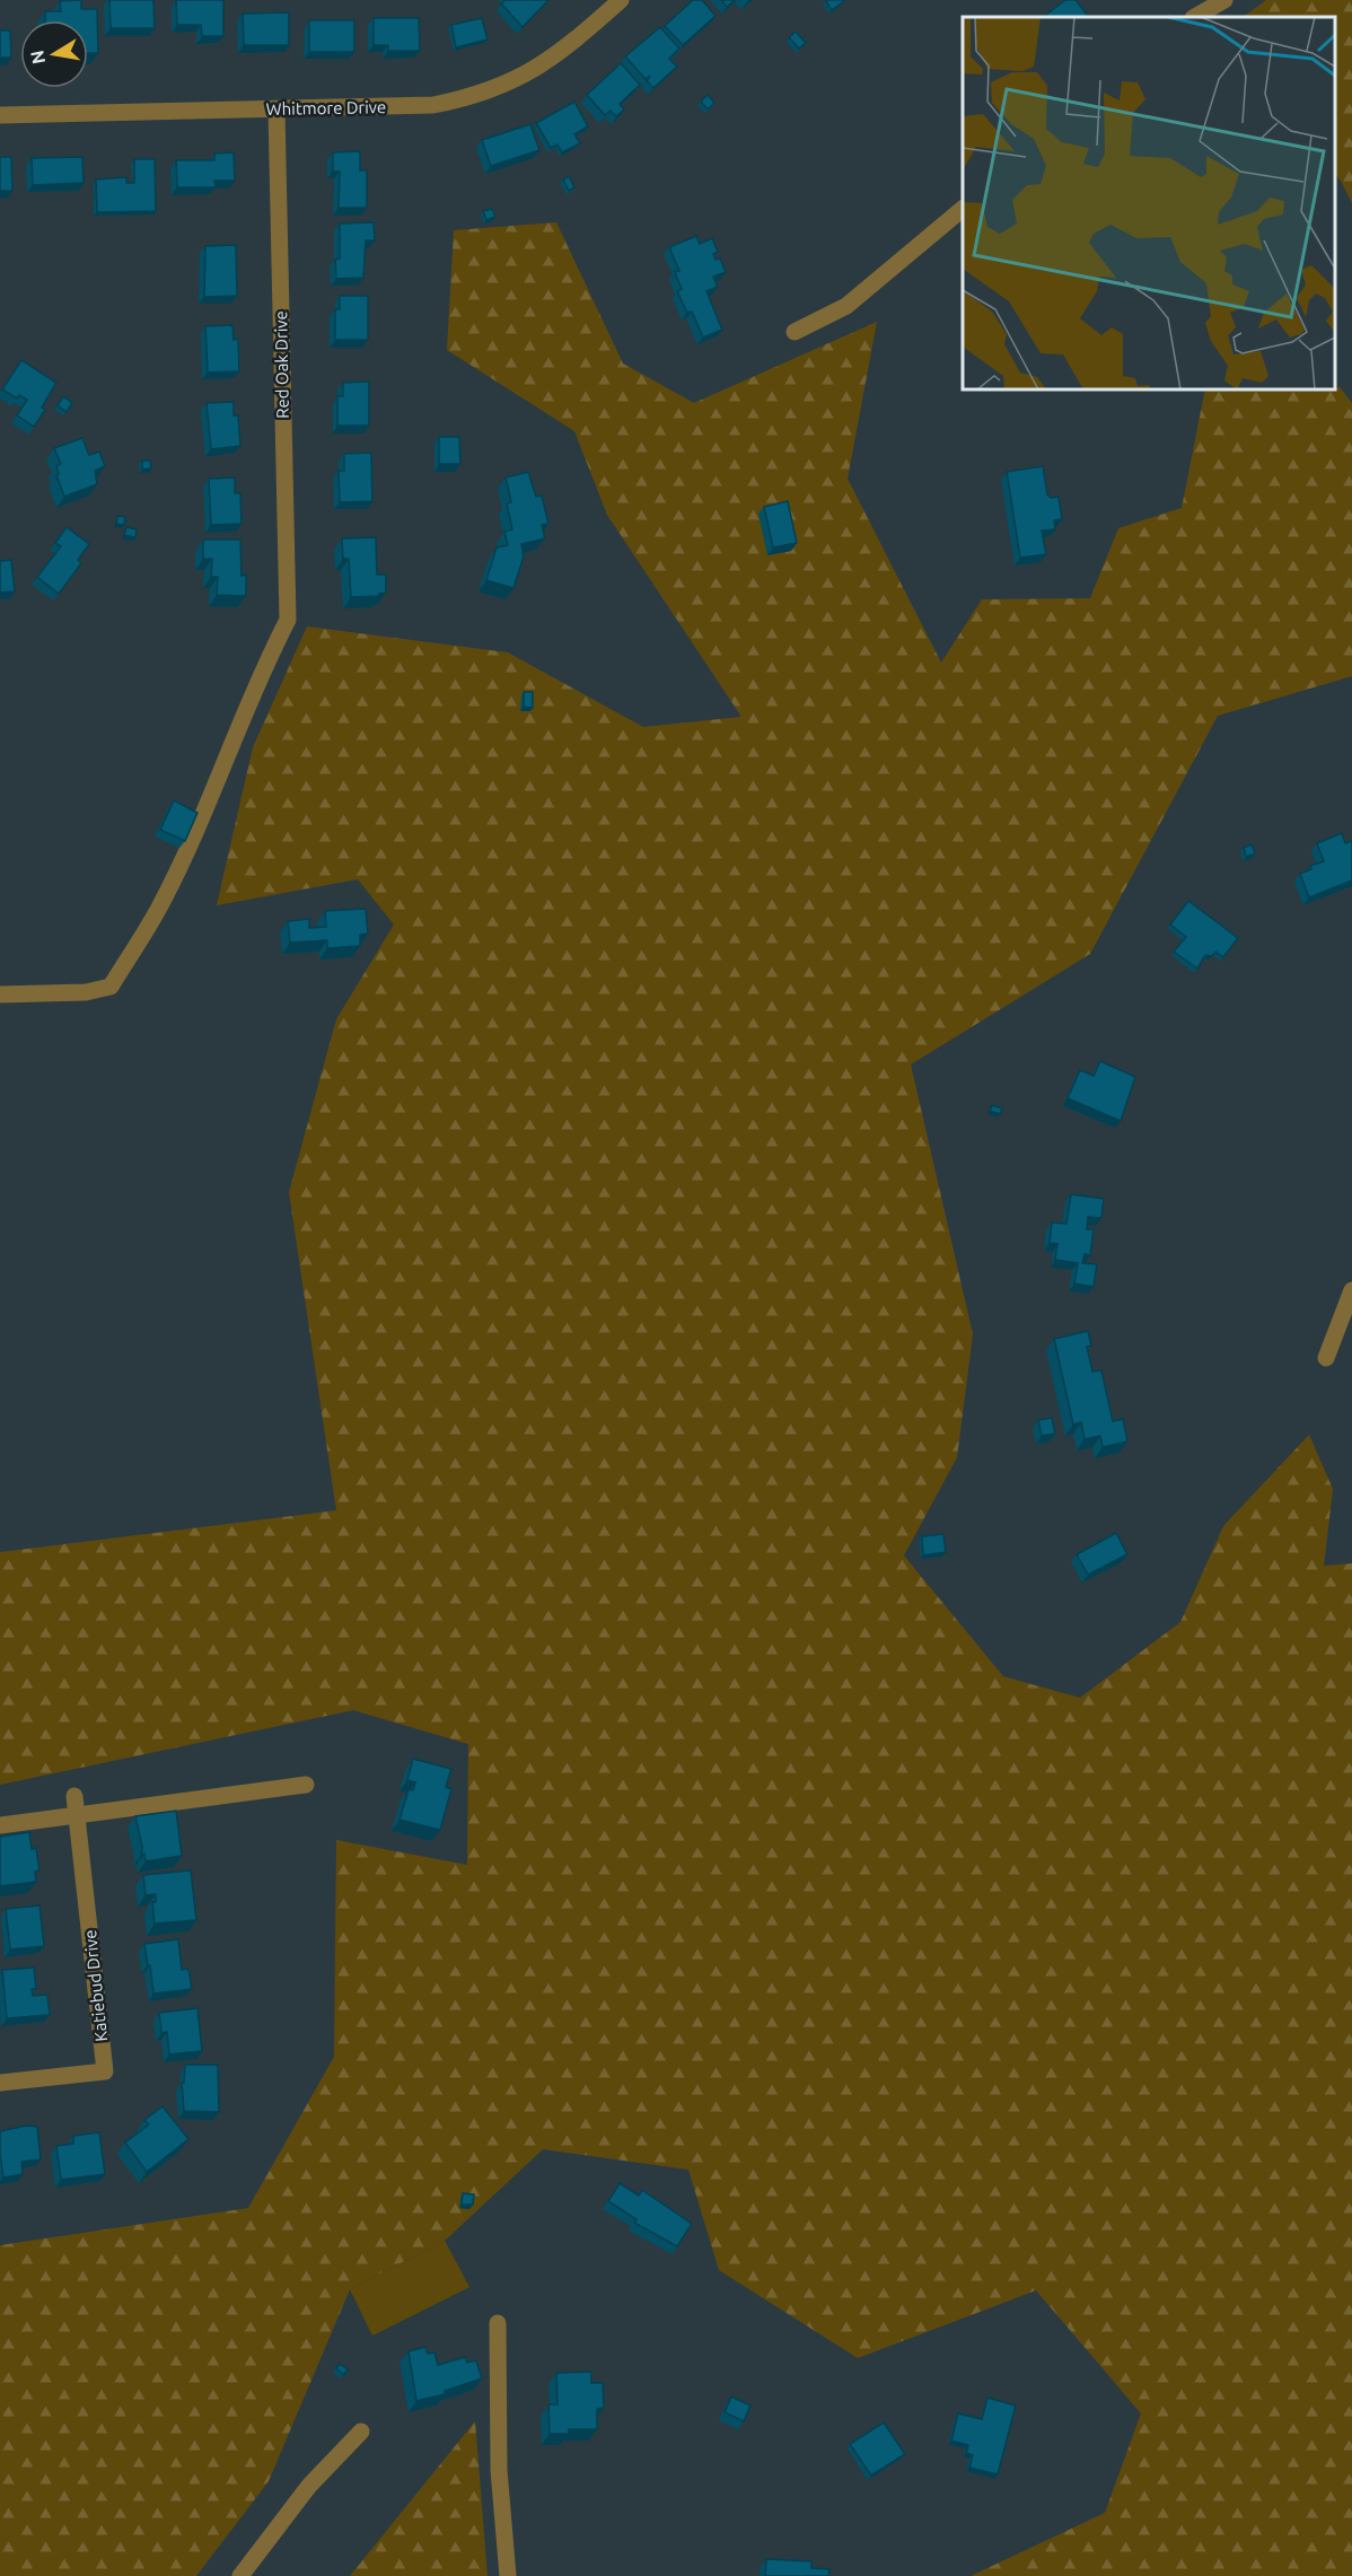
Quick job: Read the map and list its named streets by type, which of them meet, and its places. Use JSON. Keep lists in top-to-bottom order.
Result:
{
  "streets": {
    "street": ["Whitmore Drive", "Red Oak Drive", "Katiebud Drive"]
  },
  "crossings": [
    ["Whitmore Drive", "Red Oak Drive"]
  ],
  "north": "left"
}
